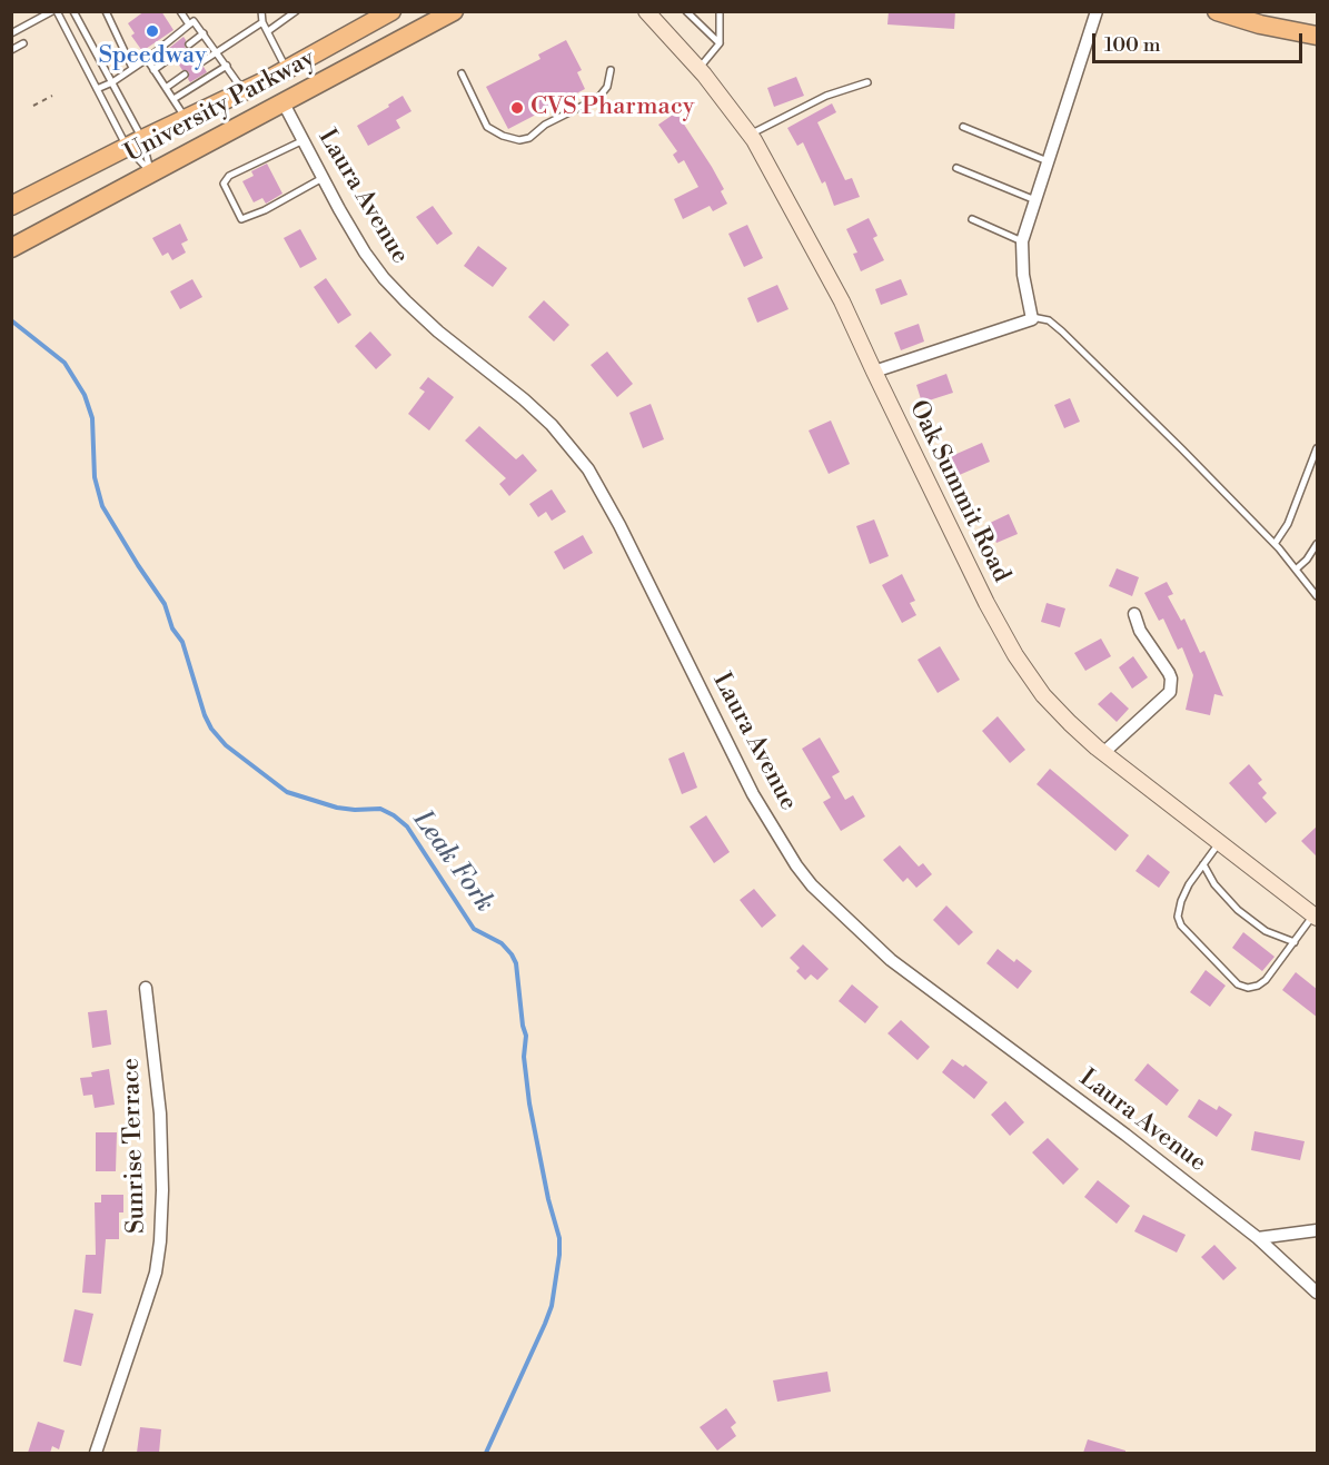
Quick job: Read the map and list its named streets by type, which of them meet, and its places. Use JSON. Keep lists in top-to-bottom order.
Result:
{
  "streets": {
    "main road": ["University Parkway", "Oak Summit Road"],
    "street": ["Laura Avenue", "Sunrise Terrace"]
  },
  "crossings": [
    ["University Parkway", "Laura Avenue"]
  ],
  "water": ["Leak Fork"],
  "places": ["Speedway", "CVS Pharmacy"],
  "scale_bar": "100 m"
}
